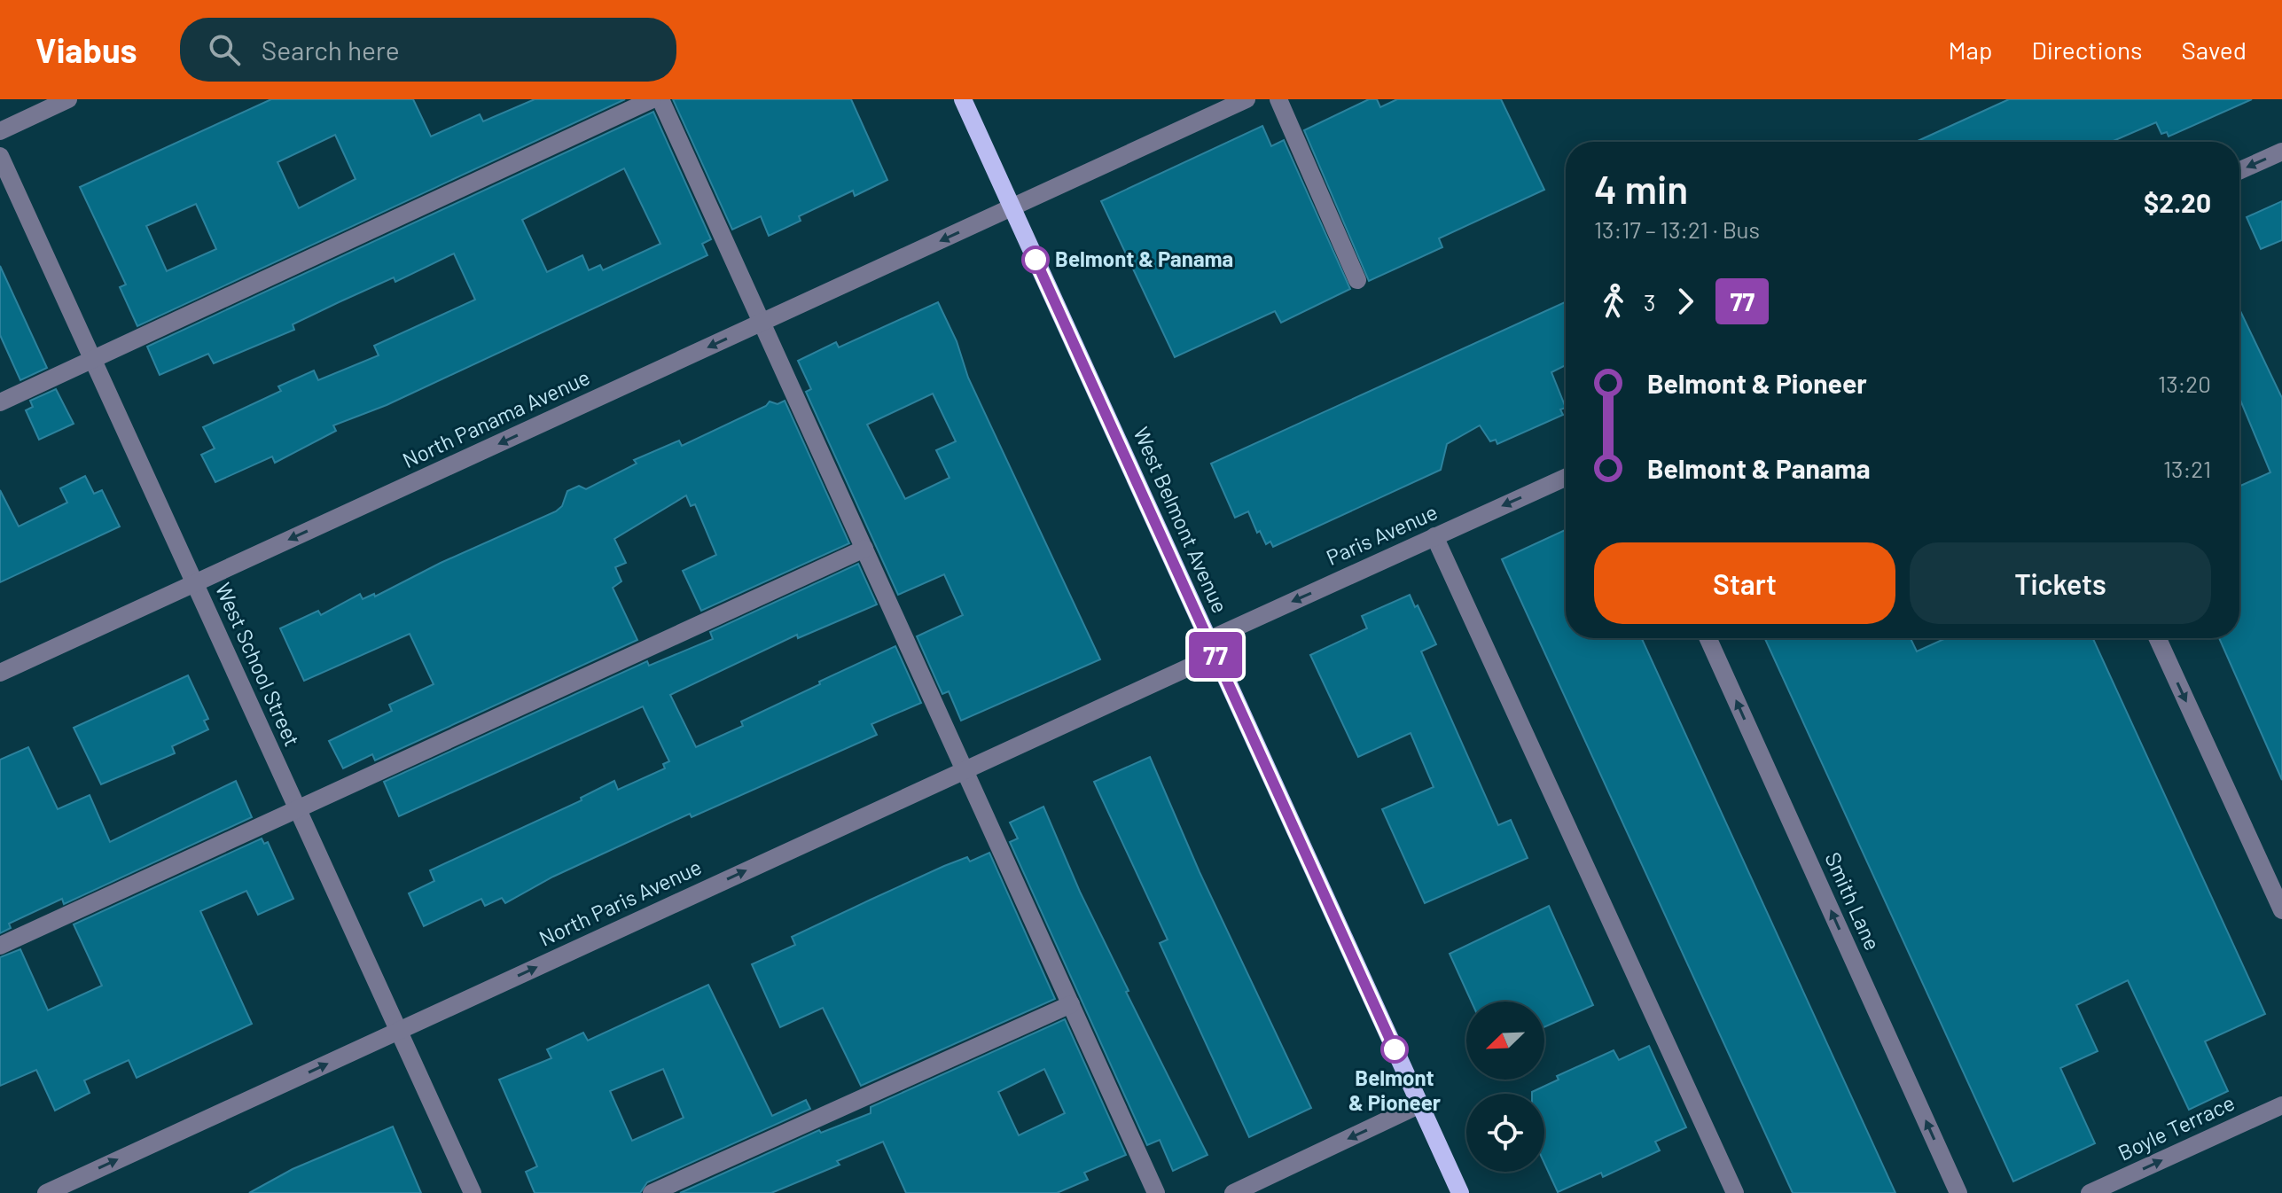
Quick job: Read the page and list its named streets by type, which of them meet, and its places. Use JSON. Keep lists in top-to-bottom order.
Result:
{
  "streets": {
    "main road": ["West Belmont Avenue"],
    "street": [
      "North Panama Avenue",
      "Paris Avenue",
      "West School Street",
      "Smith Lane",
      "North Paris Avenue",
      "Boyle Terrace"
    ]
  },
  "crossings": [
    ["North Panama Avenue", "West Belmont Avenue"],
    ["North Panama Avenue", "West School Street"],
    ["West Belmont Avenue", "Paris Avenue"],
    ["West Belmont Avenue", "North Paris Avenue"],
    ["Paris Avenue", "North Paris Avenue"],
    ["West School Street", "North Paris Avenue"]
  ],
  "one_way": [
    "North Panama Avenue",
    "Paris Avenue",
    "Smith Lane",
    "North Paris Avenue",
    "Boyle Terrace"
  ],
  "places": ["Belmont & Panama", "Belmont & Pioneer"],
  "lines": ["bus line 77"],
  "north": "bottom left",
  "page": {
    "header": "Viabus",
    "search": "Search here",
    "nav": ["Map", "Directions", "Saved"],
    "on_map": "77",
    "heading": ["4 min", "13:17 – 13:21 · Bus", "$2.20"],
    "legs": ["3", "77"],
    "list": [
      {
        "name": "Belmont & Pioneer",
        "value": "13:20"
      },
      {
        "name": "Belmont & Panama",
        "value": "13:21"
      }
    ],
    "buttons": ["Start", "Tickets"]
  }
}
